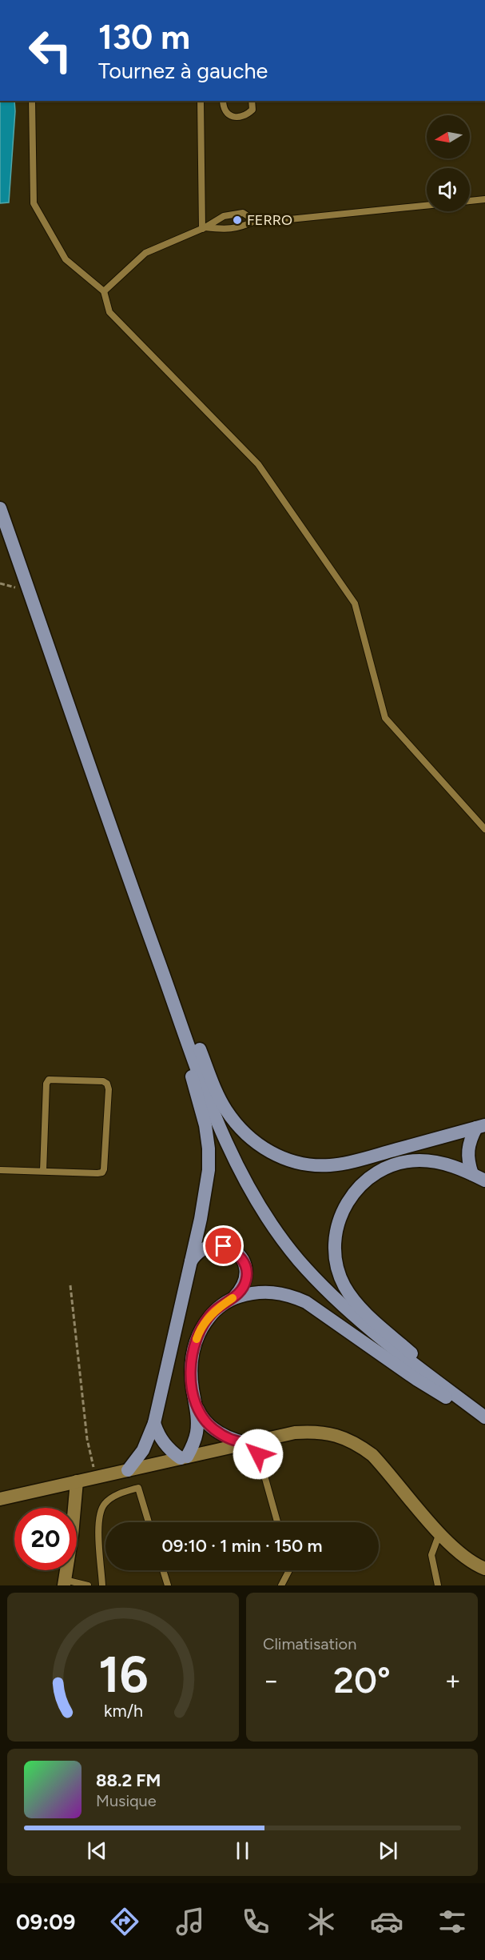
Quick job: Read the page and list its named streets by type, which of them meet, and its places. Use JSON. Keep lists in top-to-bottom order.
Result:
{
  "places": ["FERRO"],
  "north": "left",
  "page": {
    "turn": ["130 m", "Tournez à gauche"],
    "limit": "20",
    "trip": "09:10 · 1 min · 150 m",
    "tile": "Climatisation",
    "heat": ["−", "20°", "+"],
    "song": ["88.2 FM", "Musique"],
    "tabs": "09:09",
    "gauge": ["16", "km/h"]
  }
}
